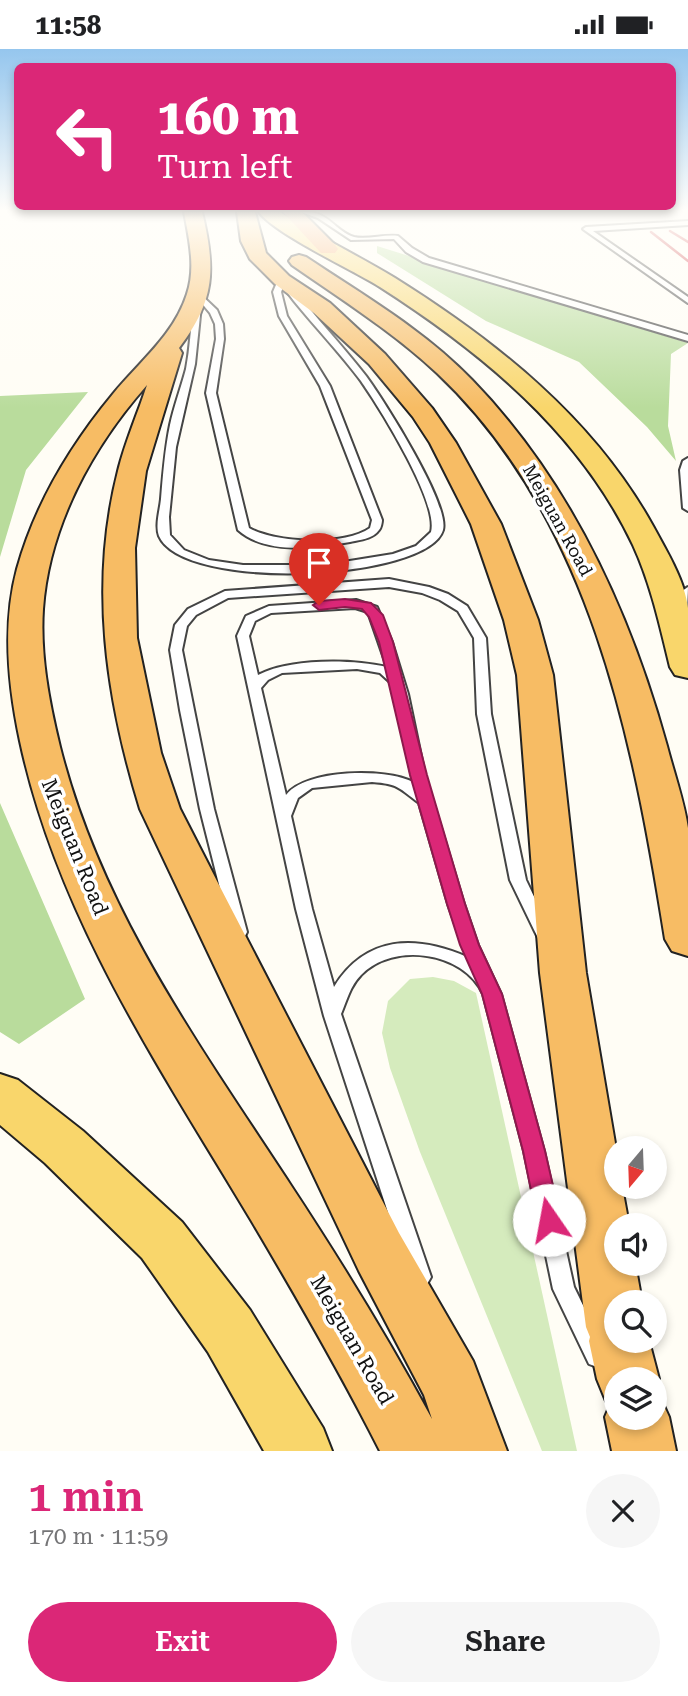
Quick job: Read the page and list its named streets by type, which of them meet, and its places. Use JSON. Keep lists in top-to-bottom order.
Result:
{
  "streets": {
    "highway": ["Meiguan Road"]
  },
  "north": "bottom",
  "page": {
    "status": "11:58",
    "turn": ["160 m", "Turn left"],
    "heading": ["1 min", "170 m · 11:59"],
    "buttons": ["Exit", "Share"]
  }
}
